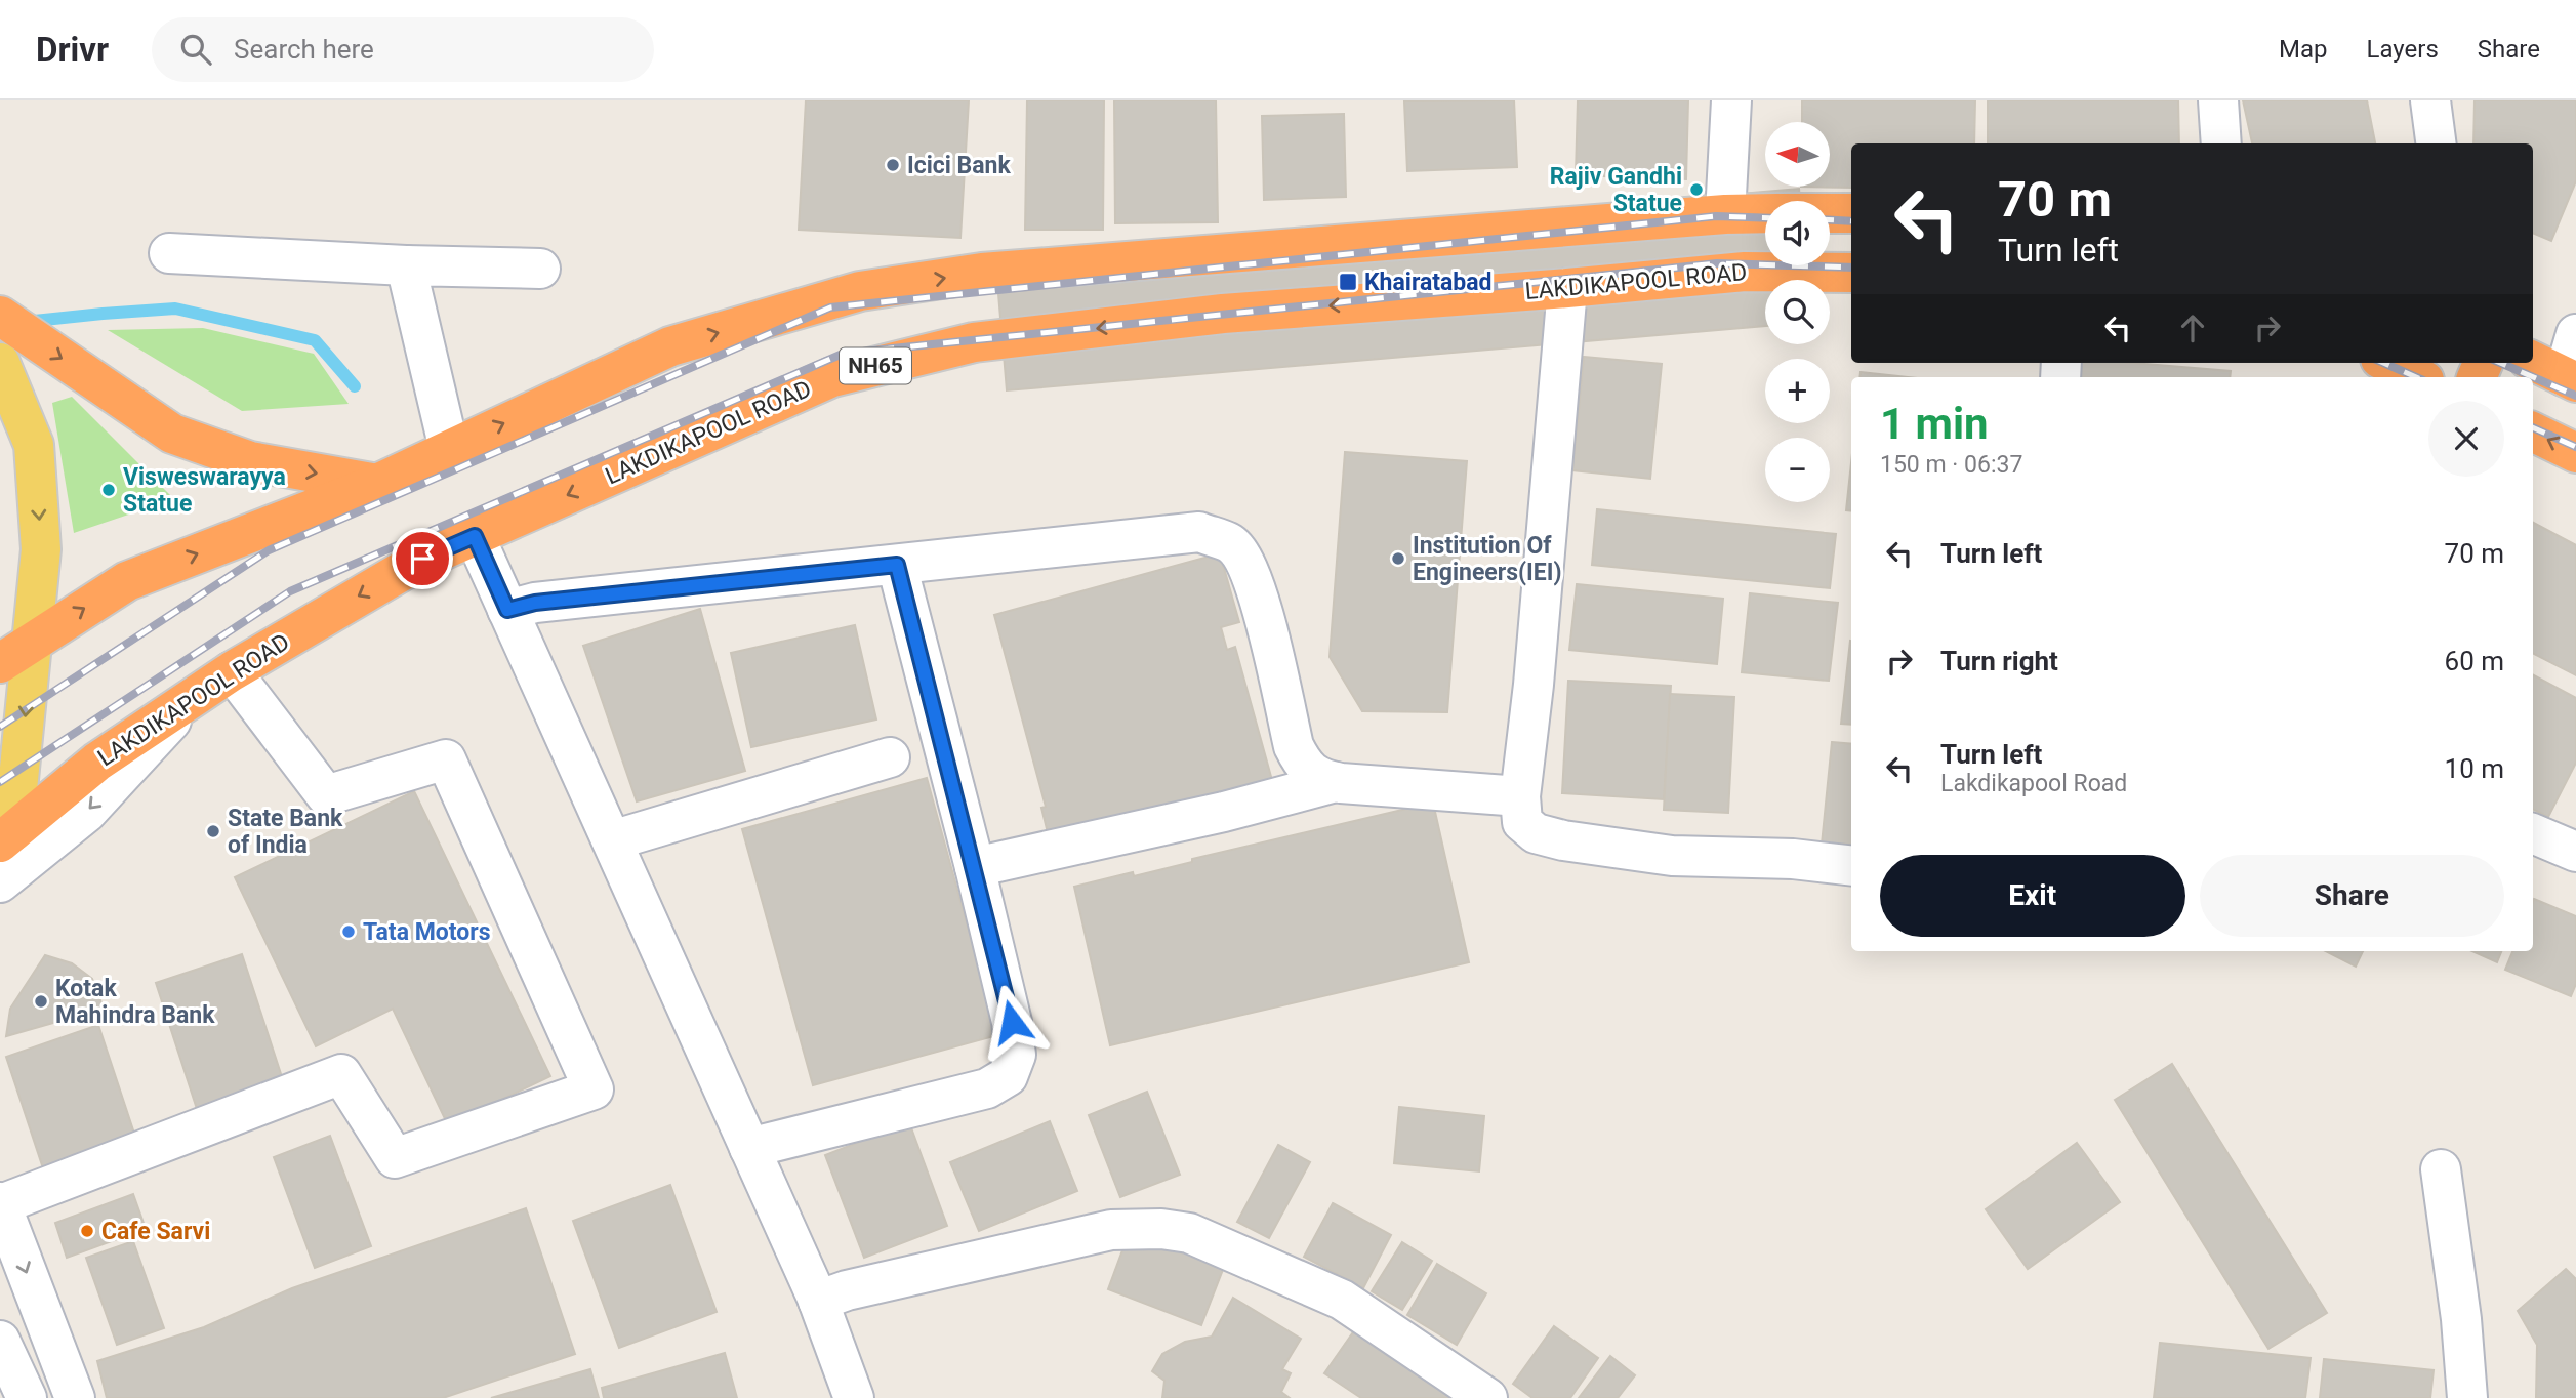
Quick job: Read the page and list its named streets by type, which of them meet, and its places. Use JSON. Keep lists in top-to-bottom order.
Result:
{
  "streets": {
    "highway": ["LAKDIKAPOOL ROAD", "NH65"]
  },
  "places": {
    "other": [
      "Icici Bank",
      "Rajiv Gandhi Statue",
      "Visweswarayya Statue",
      "Institution Of Engineers(IEI)",
      "State Bank of India",
      "Tata Motors",
      "Kotak Mahindra Bank",
      "Cafe Sarvi"
    ],
    "transit": ["Khairatabad"]
  },
  "north": "left",
  "page": {
    "header": "Drivr",
    "search": "Search here",
    "nav": ["Map", "Layers", "Share"],
    "map_buttons": ["+", "−"],
    "turn": ["70 m", "Turn left"],
    "heading": ["1 min", "150 m · 06:37"],
    "list": [
      {
        "name": "Turn left",
        "value": "70 m"
      },
      {
        "name": "Turn right",
        "value": "60 m"
      },
      {
        "name": "Turn left",
        "note": "Lakdikapool Road",
        "value": "10 m"
      }
    ],
    "buttons": ["Exit", "Share"]
  }
}
